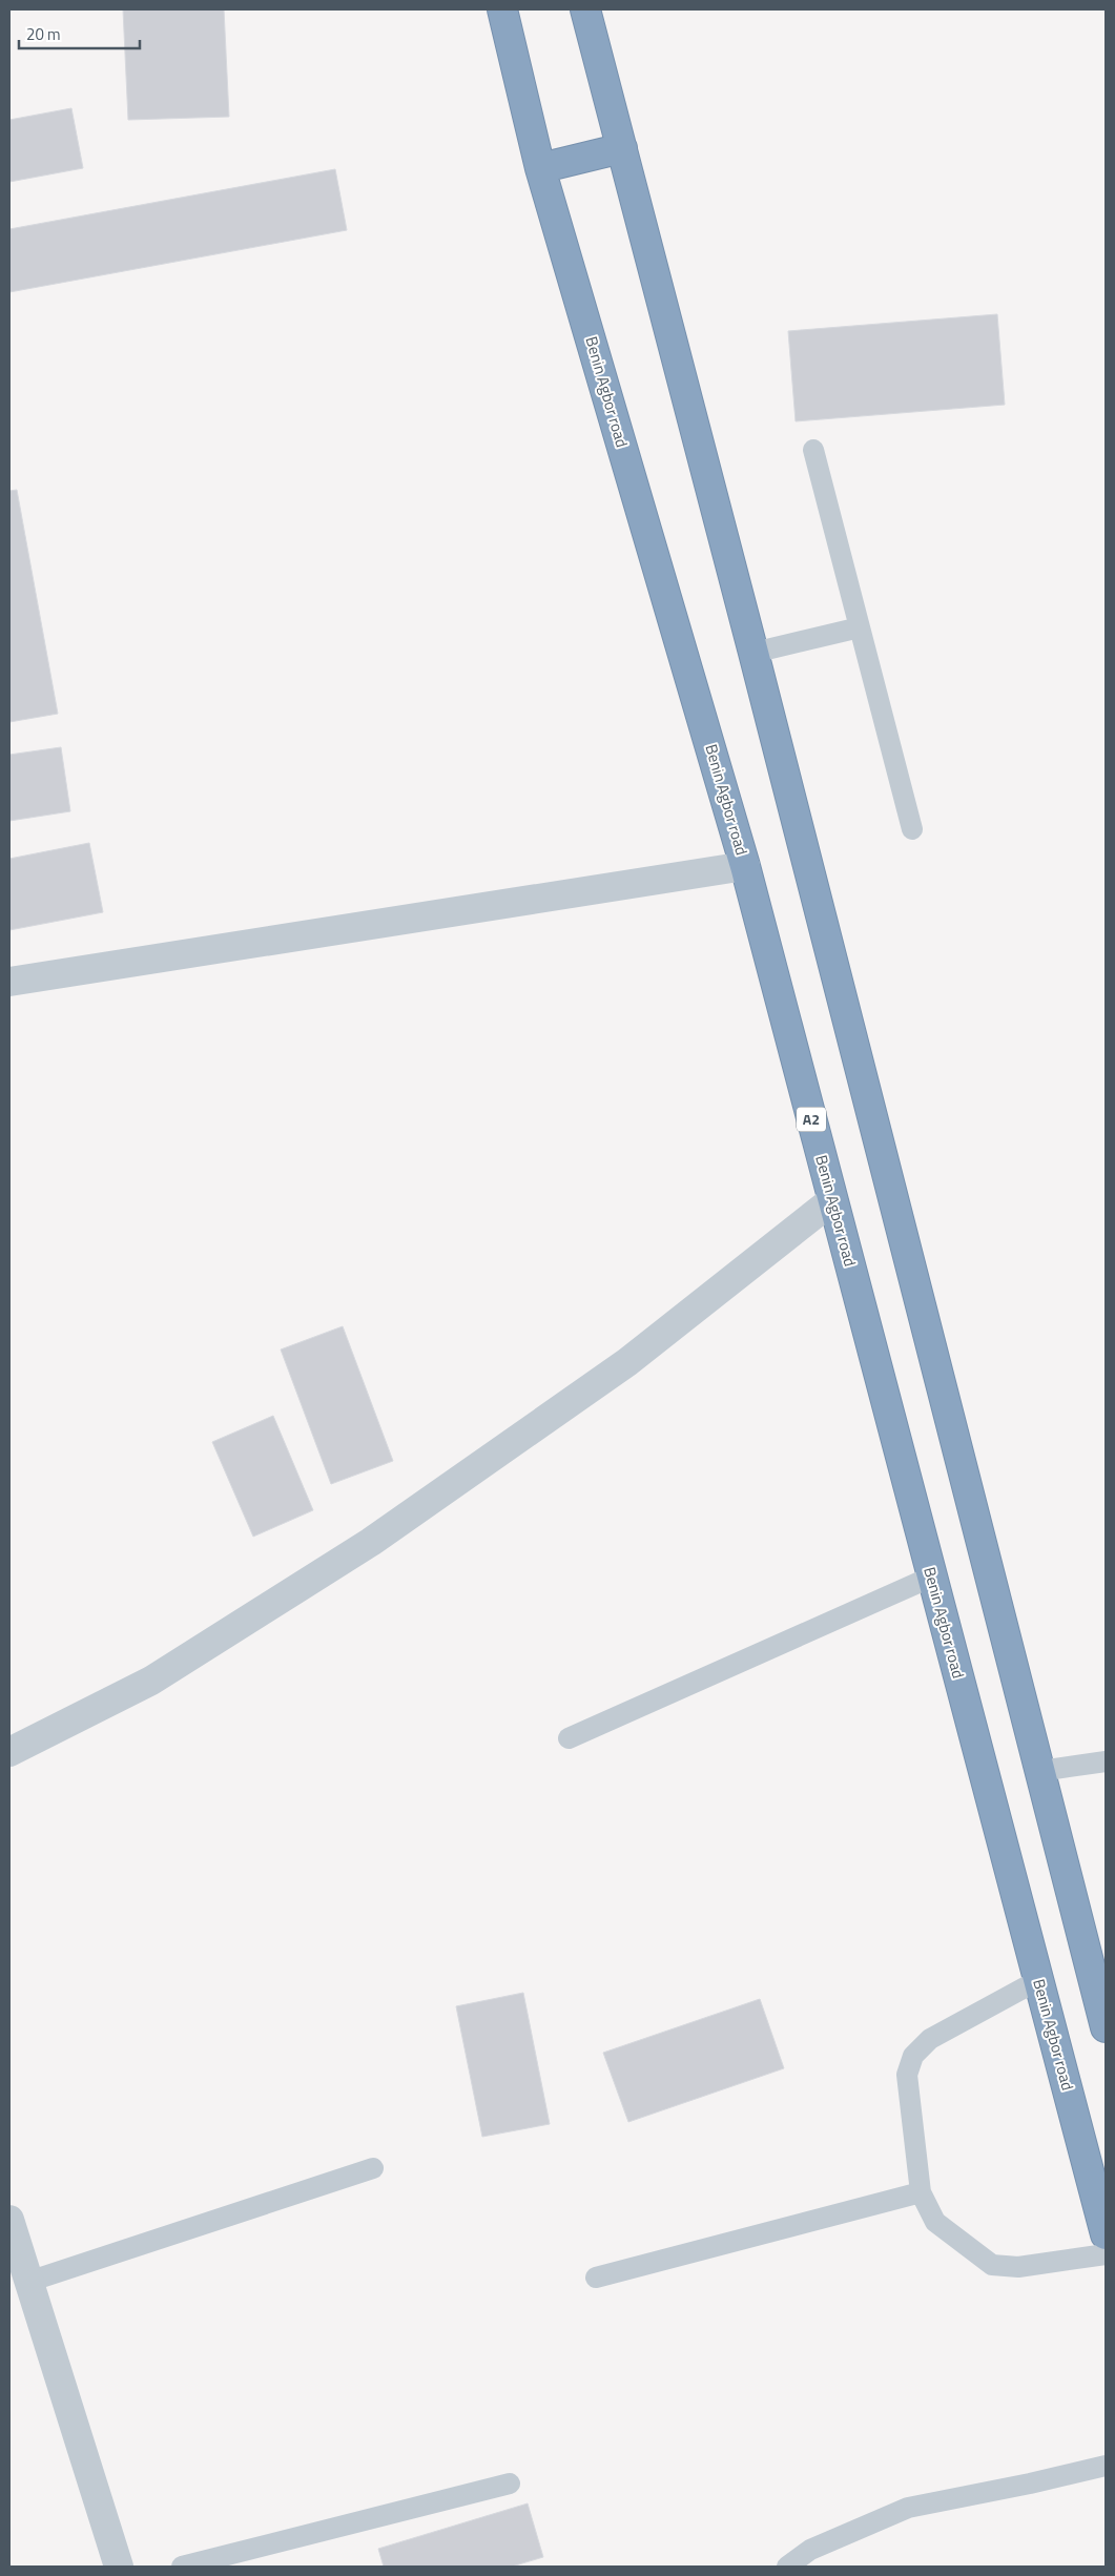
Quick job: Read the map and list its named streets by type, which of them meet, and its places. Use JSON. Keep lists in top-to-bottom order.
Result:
{
  "streets": {
    "highway": ["Benin Agbor road", "A2"]
  },
  "scale_bar": "20 m"
}
